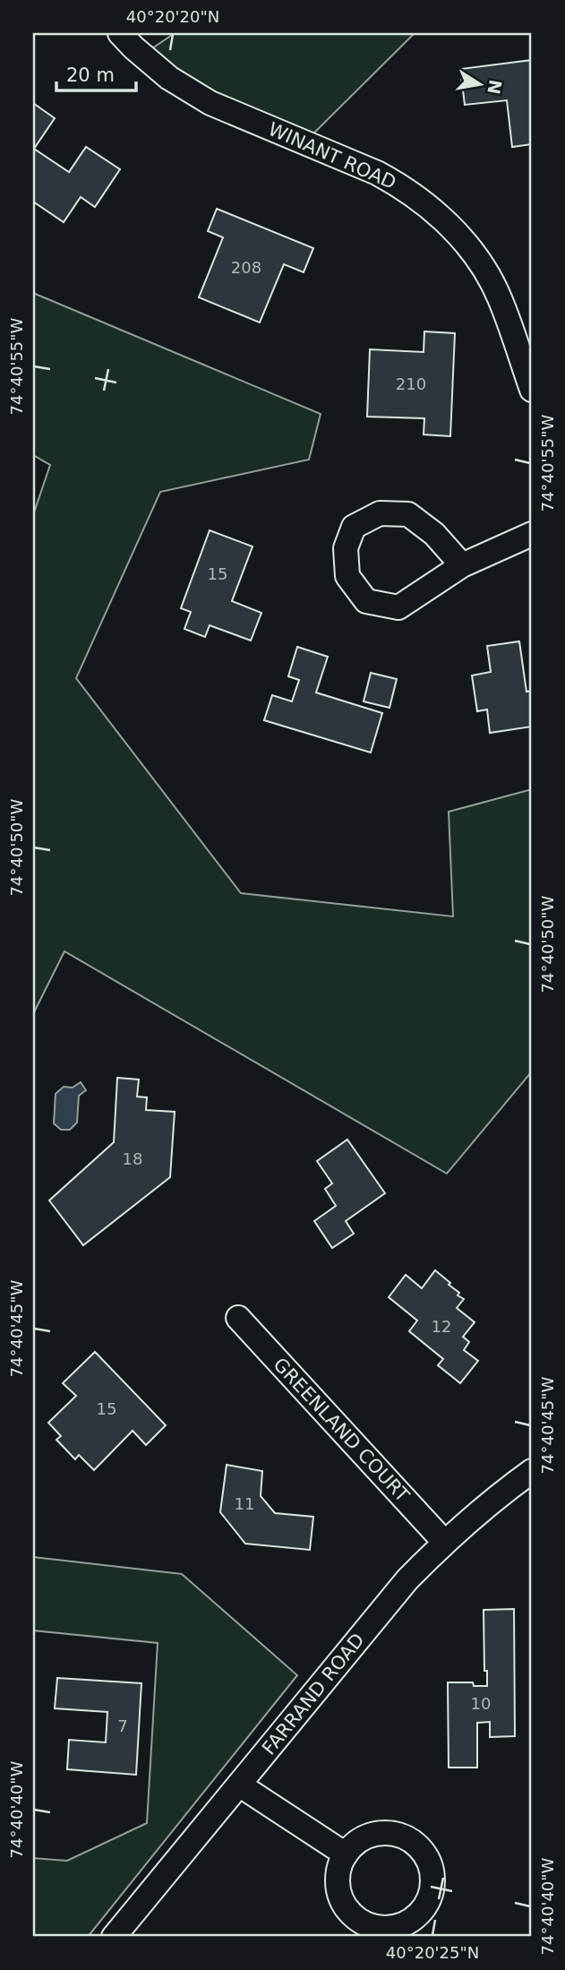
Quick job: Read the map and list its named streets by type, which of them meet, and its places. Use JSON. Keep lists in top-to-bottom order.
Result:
{
  "streets": {
    "street": ["WINANT ROAD", "GREENLAND COURT", "FARRAND ROAD"]
  },
  "crossings": [
    ["GREENLAND COURT", "FARRAND ROAD"]
  ],
  "house_numbers": [
    "208",
    "210",
    "15",
    "18",
    "12",
    "15",
    "11",
    "10",
    "7"
  ],
  "scale_bar": "20 m",
  "north": "right",
  "coordinates": [
    "40°20'20\"N",
    "74°40'55\"W",
    "74°40'50\"W",
    "74°40'45\"W",
    "74°40'40\"W",
    "40°20'25\"N"
  ]
}
